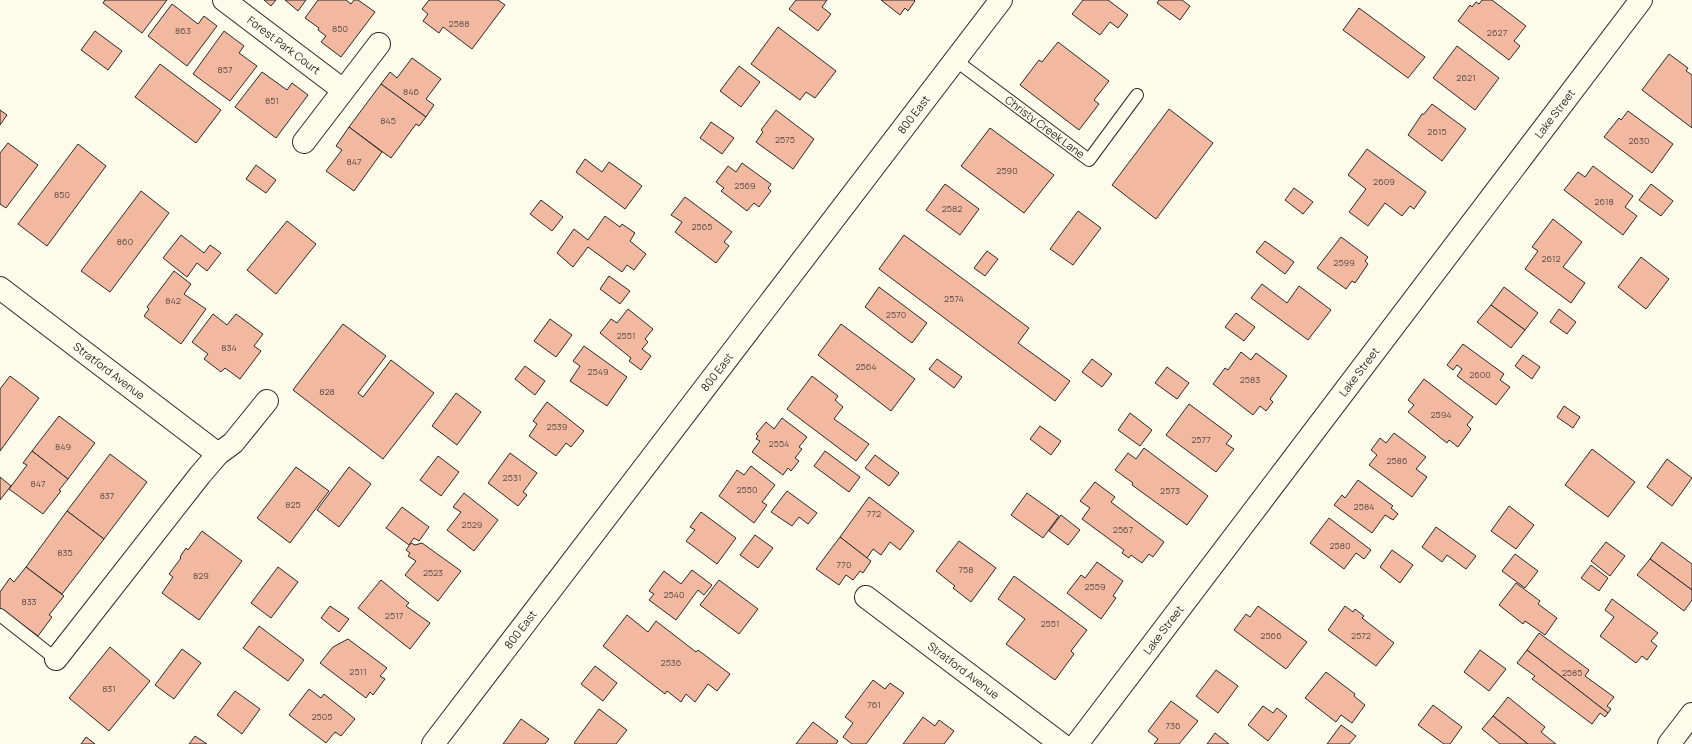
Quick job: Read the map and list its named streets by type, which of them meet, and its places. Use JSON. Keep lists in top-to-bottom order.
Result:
{
  "streets": {
    "street": [
      "Forest Park Court",
      "800 East",
      "Lake Street",
      "Stratford Avenue"
    ],
    "lane": ["Christy Creek Lane"]
  },
  "crossings": [
    ["800 East", "Christy Creek Lane"]
  ],
  "house_numbers": [
    "2588",
    "850",
    "863",
    "2627",
    "857",
    "2621",
    "846",
    "851",
    "845",
    "2615",
    "2575",
    "2630",
    "847",
    "2590",
    "2609",
    "2569",
    "850",
    "2618",
    "2582",
    "2565",
    "860",
    "2612",
    "2599",
    "2574",
    "842",
    "2570",
    "2551",
    "834",
    "2564",
    "2549",
    "2600",
    "2583",
    "828",
    "2594",
    "2539",
    "2577",
    "2554",
    "849",
    "2586",
    "2531",
    "847",
    "2550",
    "2573",
    "837",
    "825",
    "2584",
    "772",
    "2529",
    "2567",
    "2580",
    "835",
    "770",
    "758",
    "2523",
    "829",
    "2559",
    "2540",
    "833",
    "2517",
    "2551",
    "2566",
    "2572",
    "2536",
    "2511",
    "2585",
    "831",
    "761",
    "2505",
    "736"
  ]
}
